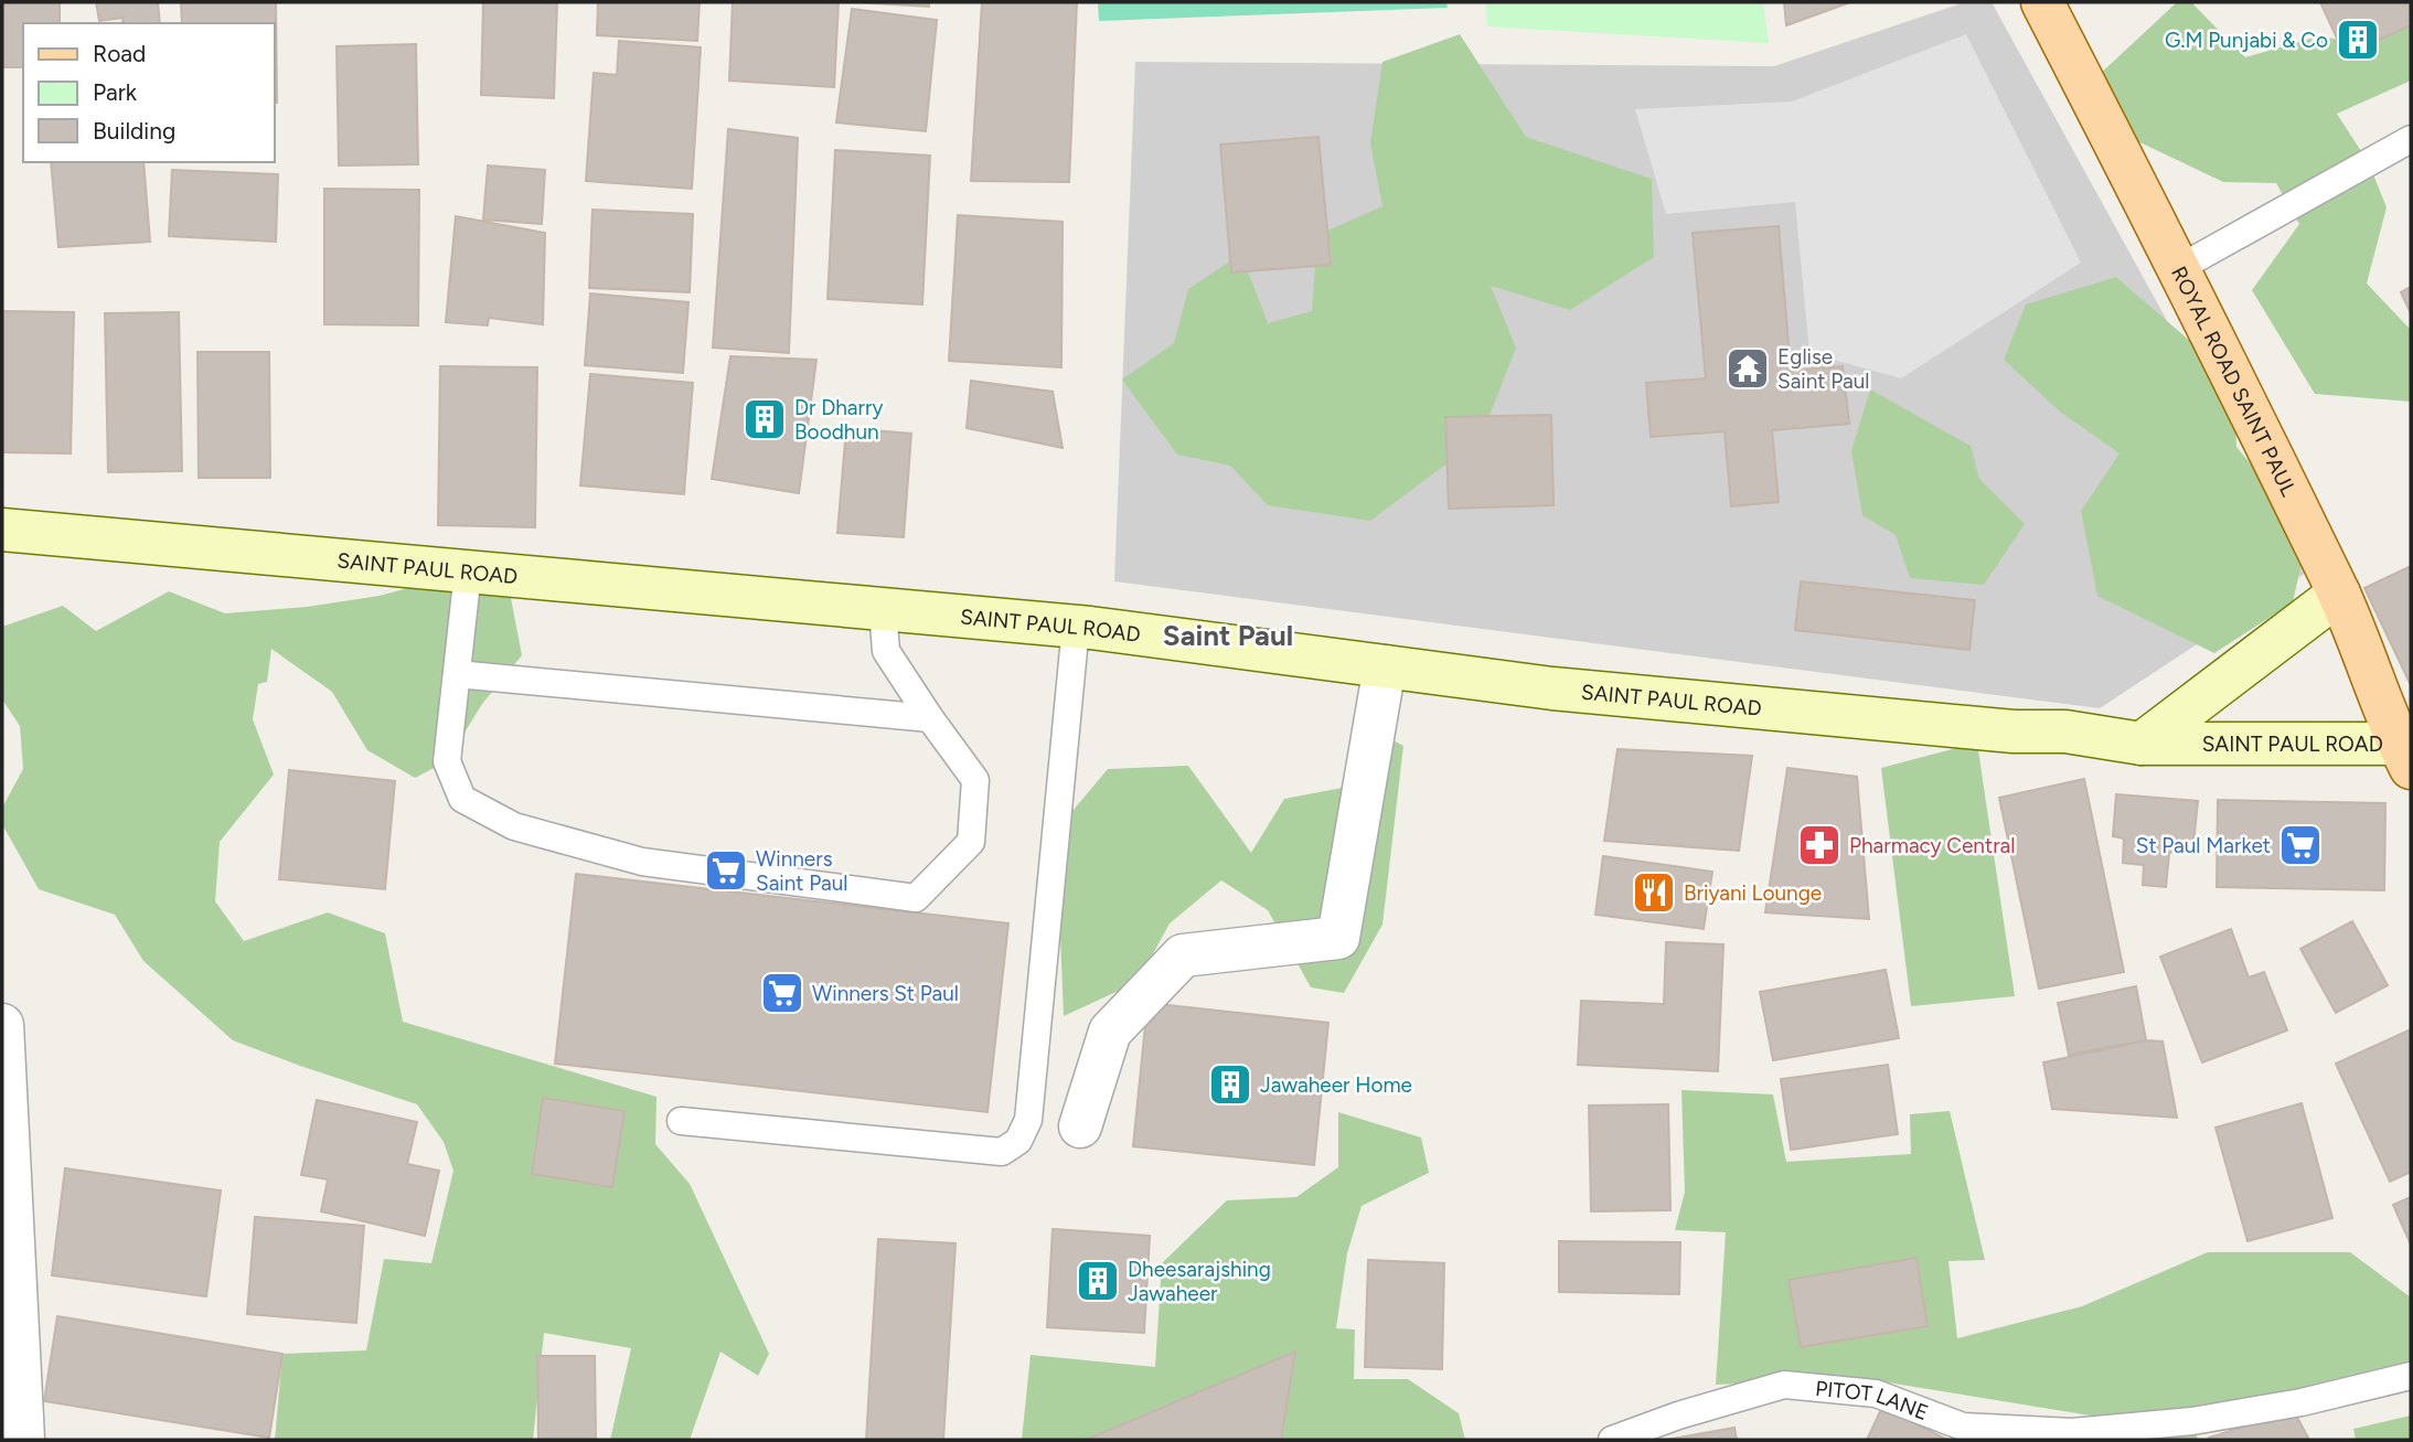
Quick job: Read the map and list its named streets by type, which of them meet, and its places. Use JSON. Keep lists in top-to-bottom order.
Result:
{
  "streets": {
    "main road": ["ROYAL ROAD SAINT PAUL", "SAINT PAUL ROAD"],
    "lane": ["PITOT LANE"]
  },
  "crossings": [
    ["ROYAL ROAD SAINT PAUL", "SAINT PAUL ROAD"]
  ],
  "districts": ["Saint Paul"],
  "places": {
    "building": [
      "G.M Punjabi & Co",
      "Dr Dharry Boodhun",
      "Jawaheer Home",
      "Dheesarajshing Jawaheer"
    ],
    "temple": ["Eglise Saint Paul"],
    "pharmacy": ["Pharmacy Central"],
    "supermarket": ["St Paul Market", "Winners Saint Paul", "Winners St Paul"],
    "restaurant": ["Briyani Lounge"]
  },
  "legend": ["Road", "Park", "Building"]
}
